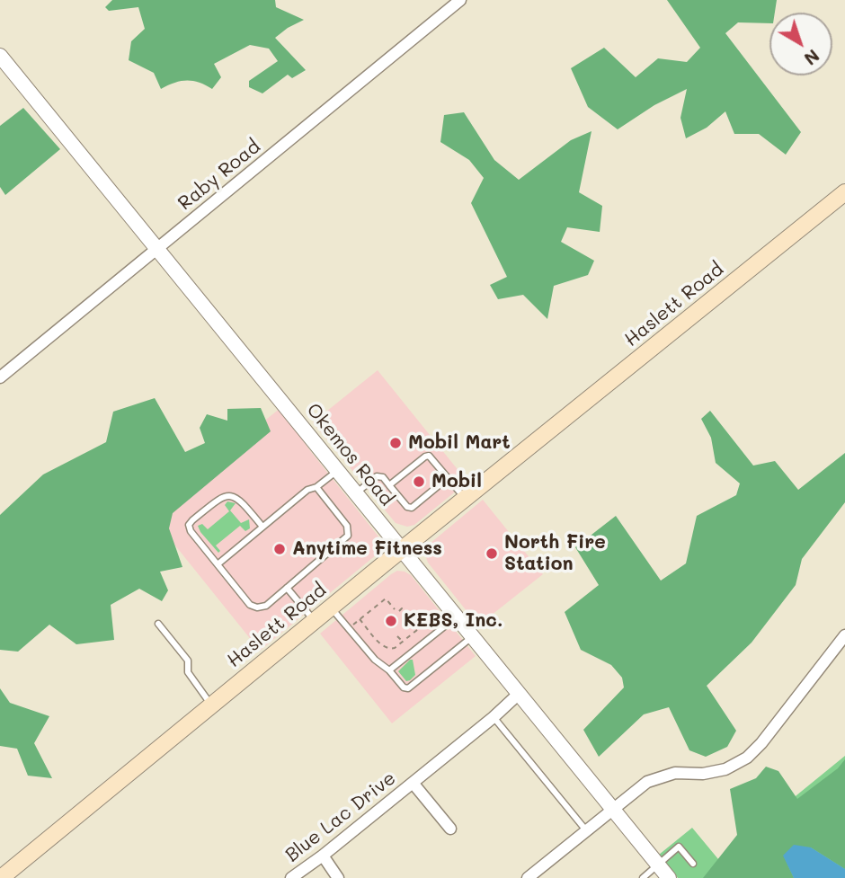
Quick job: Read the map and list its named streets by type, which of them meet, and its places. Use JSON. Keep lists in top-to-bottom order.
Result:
{
  "streets": {
    "main road": ["Haslett Road"],
    "street": ["Raby Road", "Okemos Road", "Blue Lac Drive"]
  },
  "crossings": [
    ["Raby Road", "Okemos Road"],
    ["Haslett Road", "Okemos Road"],
    ["Okemos Road", "Blue Lac Drive"]
  ],
  "places": [
    "Mobil Mart",
    "Mobil",
    "Anytime Fitness",
    "North Fire Station",
    "KEBS, Inc."
  ],
  "north": "bottom right"
}
